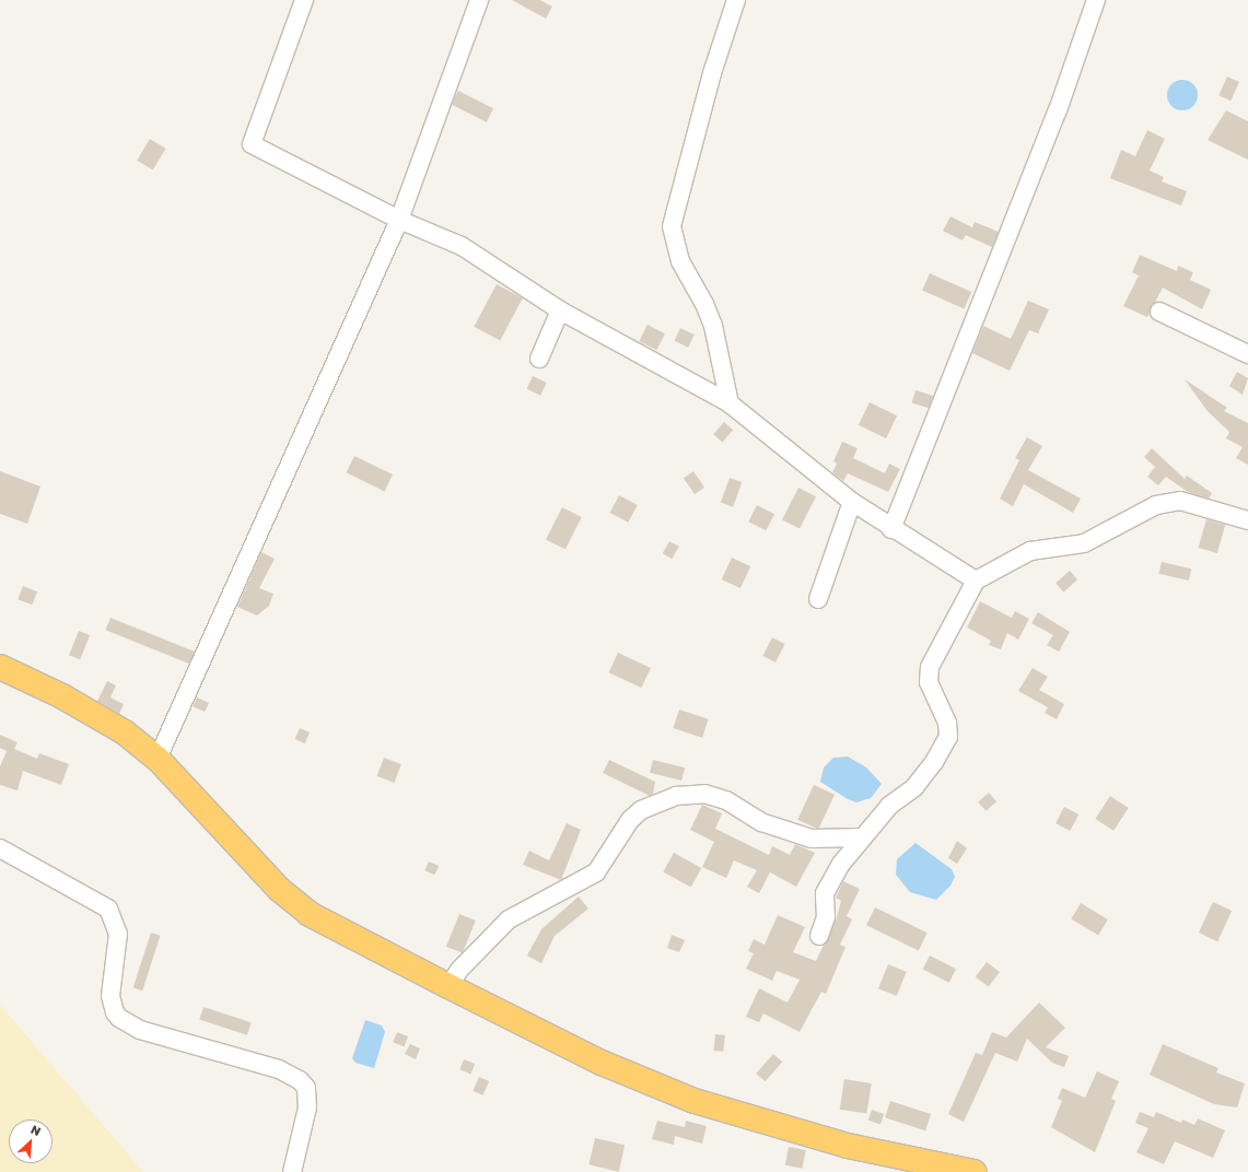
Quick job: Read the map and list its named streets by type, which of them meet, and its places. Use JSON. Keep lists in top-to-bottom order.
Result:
{
  "north": "top right"
}
